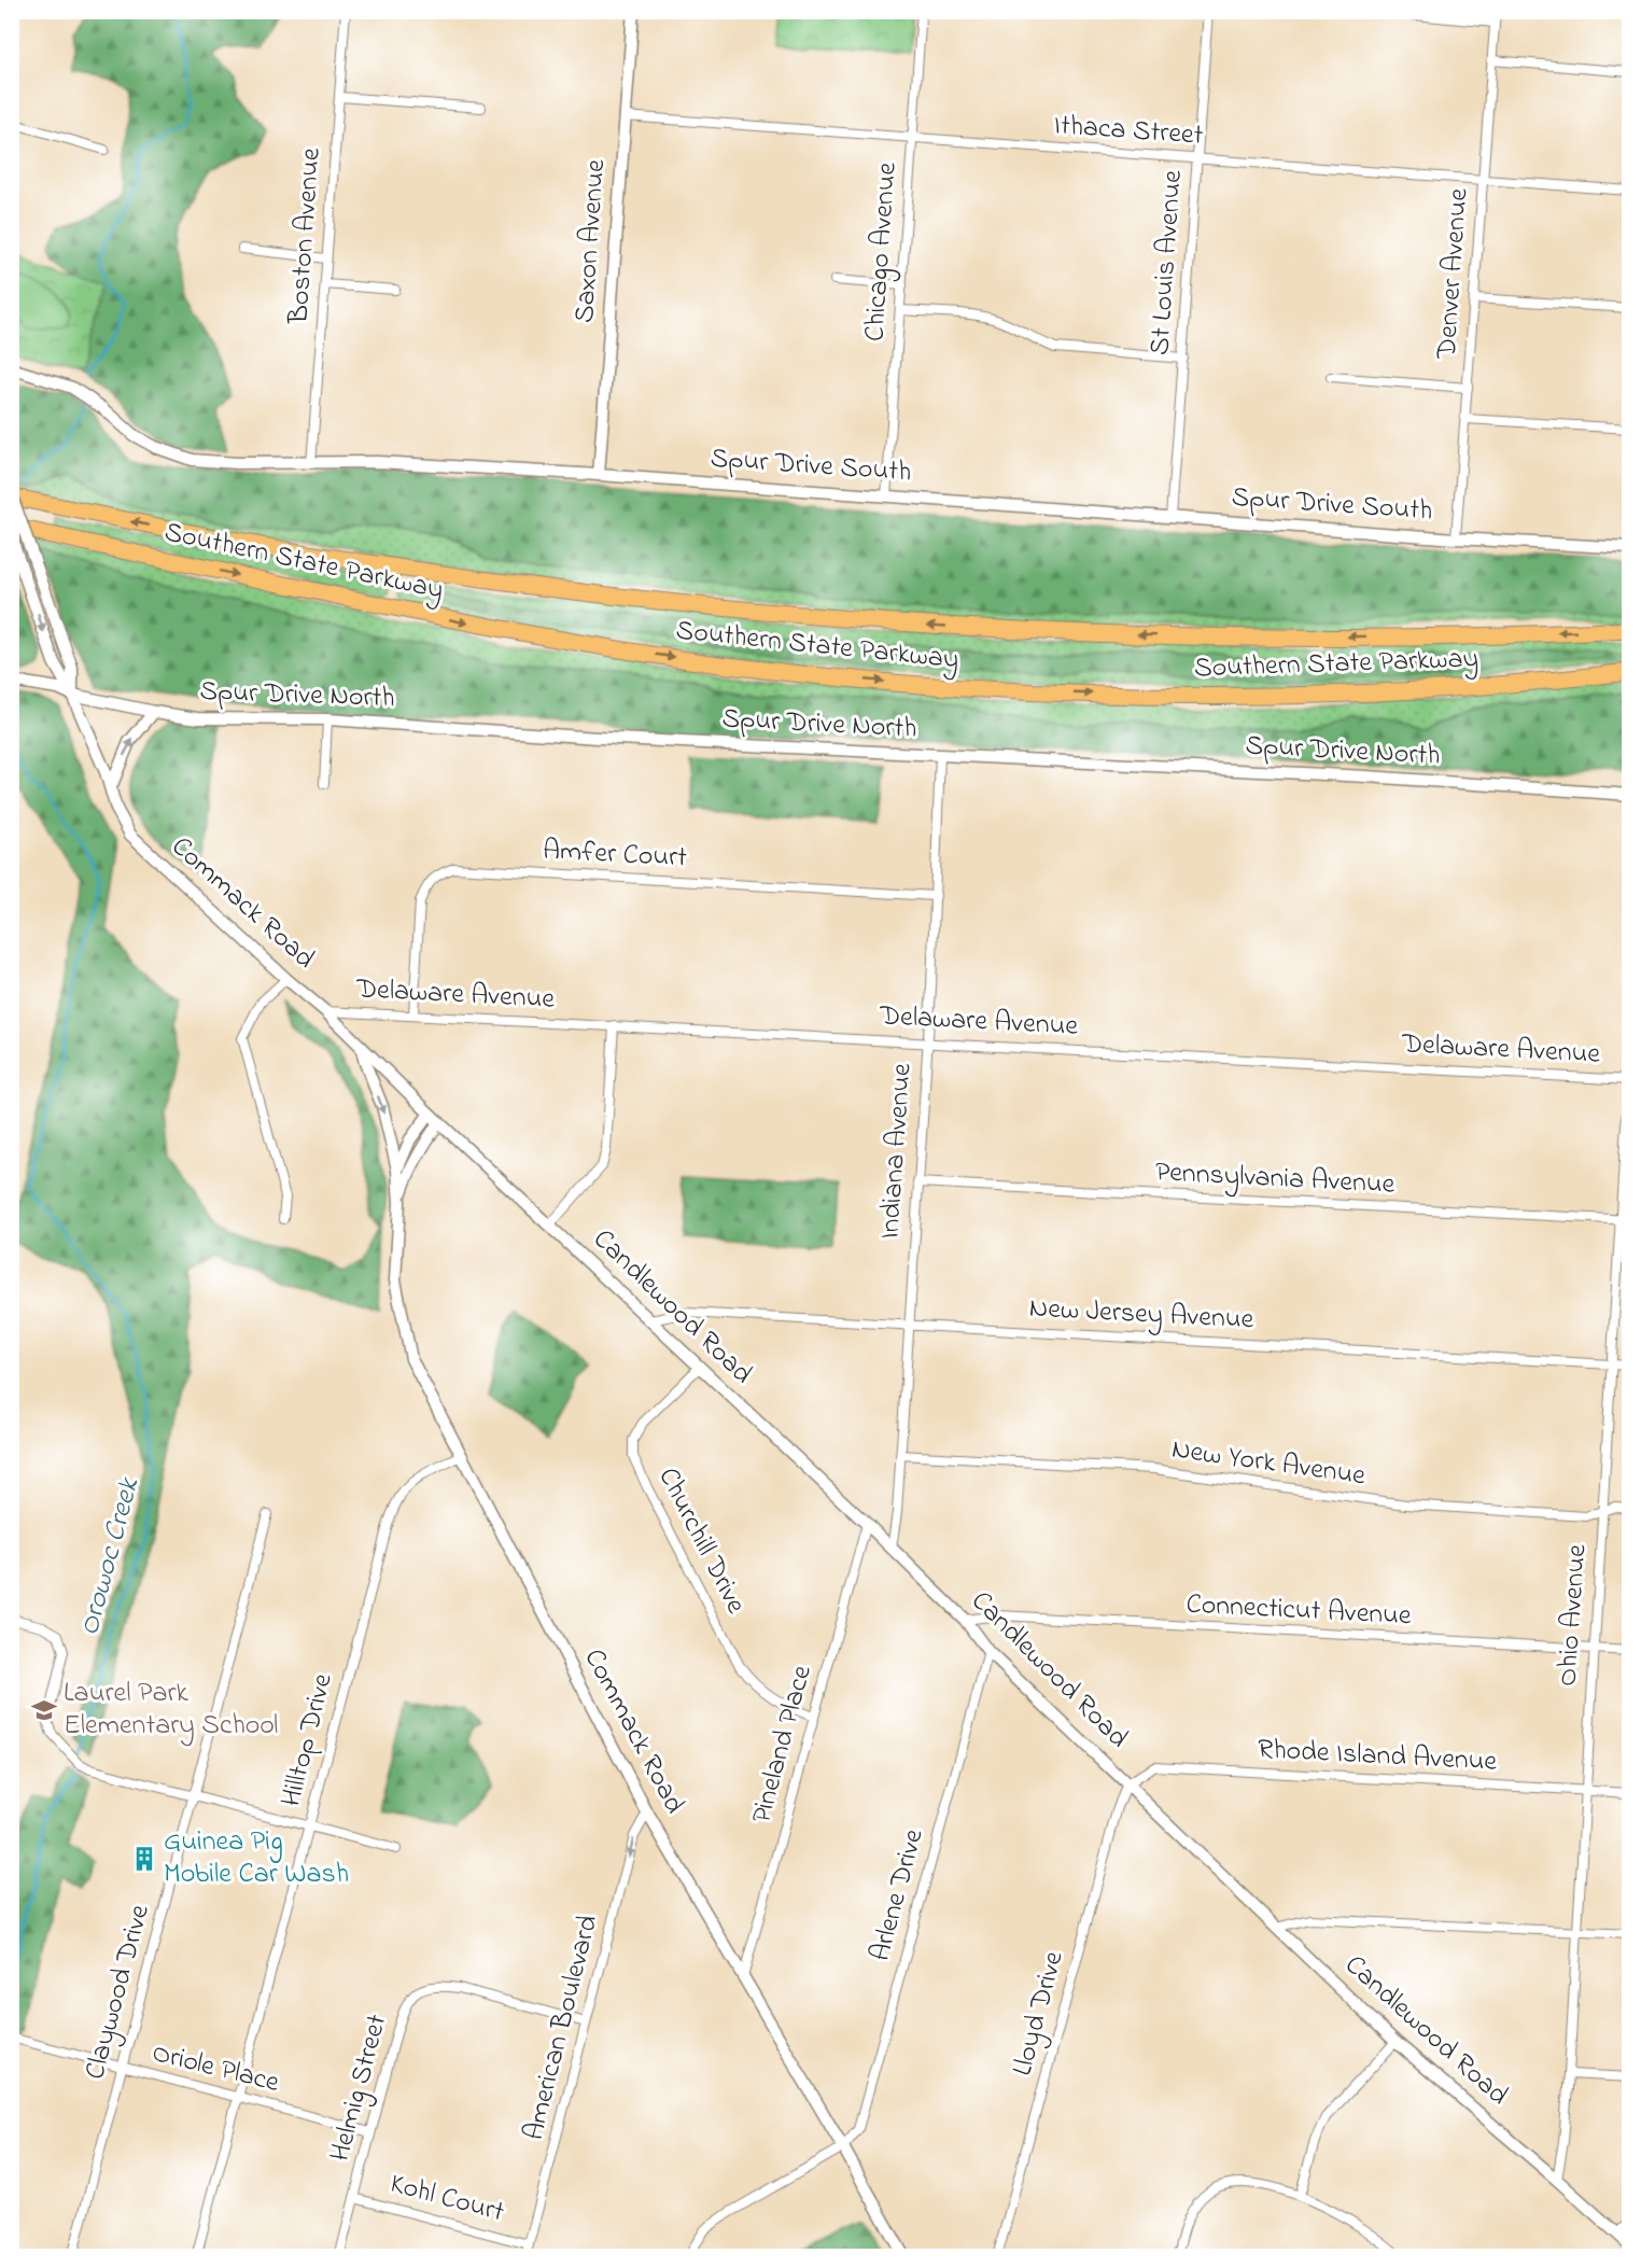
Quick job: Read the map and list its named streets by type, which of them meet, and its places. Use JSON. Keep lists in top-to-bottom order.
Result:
{
  "streets": {
    "highway": ["Southern State Parkway"],
    "street": [
      "Ithaca Street",
      "Boston Avenue",
      "Saxon Avenue",
      "Chicago Avenue",
      "St Louis Avenue",
      "Denver Avenue",
      "Spur Drive South",
      "Spur Drive North",
      "Amfer Court",
      "Commack Road",
      "Delaware Avenue",
      "Indiana Avenue",
      "Pennsylvania Avenue",
      "Candlewood Road",
      "New Jersey Avenue",
      "New York Avenue",
      "Churchill Drive",
      "Connecticut Avenue",
      "Ohio Avenue",
      "Hilltop Drive",
      "Pineland Place",
      "Rhode Island Avenue",
      "Arlene Drive",
      "Claywood Drive",
      "Lloyd Drive",
      "American Boulevard",
      "Oriole Place",
      "Helmig Street",
      "Kohl Court"
    ]
  },
  "crossings": [
    ["Ithaca Street", "Saxon Avenue"],
    ["Ithaca Street", "Chicago Avenue"],
    ["Ithaca Street", "St Louis Avenue"],
    ["Ithaca Street", "Denver Avenue"],
    ["Boston Avenue", "Spur Drive South"],
    ["Saxon Avenue", "Spur Drive South"],
    ["Chicago Avenue", "Spur Drive South"],
    ["St Louis Avenue", "Spur Drive South"],
    ["Denver Avenue", "Spur Drive South"],
    ["Southern State Parkway", "Commack Road"],
    ["Spur Drive North", "Commack Road"],
    ["Spur Drive North", "Indiana Avenue"],
    ["Amfer Court", "Delaware Avenue"],
    ["Amfer Court", "Indiana Avenue"],
    ["Commack Road", "Delaware Avenue"],
    ["Commack Road", "Candlewood Road"],
    ["Commack Road", "Hilltop Drive"],
    ["Commack Road", "Pineland Place"],
    ["Commack Road", "Arlene Drive"],
    ["Commack Road", "American Boulevard"],
    ["Delaware Avenue", "Indiana Avenue"],
    ["Delaware Avenue", "Ohio Avenue"],
    ["Indiana Avenue", "Pennsylvania Avenue"],
    ["Indiana Avenue", "Candlewood Road"],
    ["Indiana Avenue", "New Jersey Avenue"],
    ["Indiana Avenue", "New York Avenue"],
    ["Pennsylvania Avenue", "Ohio Avenue"],
    ["Candlewood Road", "New Jersey Avenue"],
    ["Candlewood Road", "Churchill Drive"],
    ["Candlewood Road", "Connecticut Avenue"],
    ["Candlewood Road", "Ohio Avenue"],
    ["Candlewood Road", "Pineland Place"],
    ["Candlewood Road", "Rhode Island Avenue"],
    ["Candlewood Road", "Arlene Drive"],
    ["Candlewood Road", "Lloyd Drive"],
    ["New Jersey Avenue", "Ohio Avenue"],
    ["New York Avenue", "Ohio Avenue"],
    ["Churchill Drive", "Pineland Place"],
    ["Connecticut Avenue", "Ohio Avenue"],
    ["Ohio Avenue", "Rhode Island Avenue"],
    ["Hilltop Drive", "Oriole Place"],
    ["Rhode Island Avenue", "Lloyd Drive"],
    ["Claywood Drive", "Oriole Place"],
    ["American Boulevard", "Helmig Street"],
    ["American Boulevard", "Kohl Court"],
    ["Oriole Place", "Helmig Street"],
    ["Helmig Street", "Kohl Court"]
  ],
  "one_way": ["American Boulevard"],
  "water": ["Orowoc Creek"],
  "places": {
    "school or university": ["Laurel Park Elementary School"],
    "building": ["Guinea Pig Mobile Car Wash"]
  }
}
